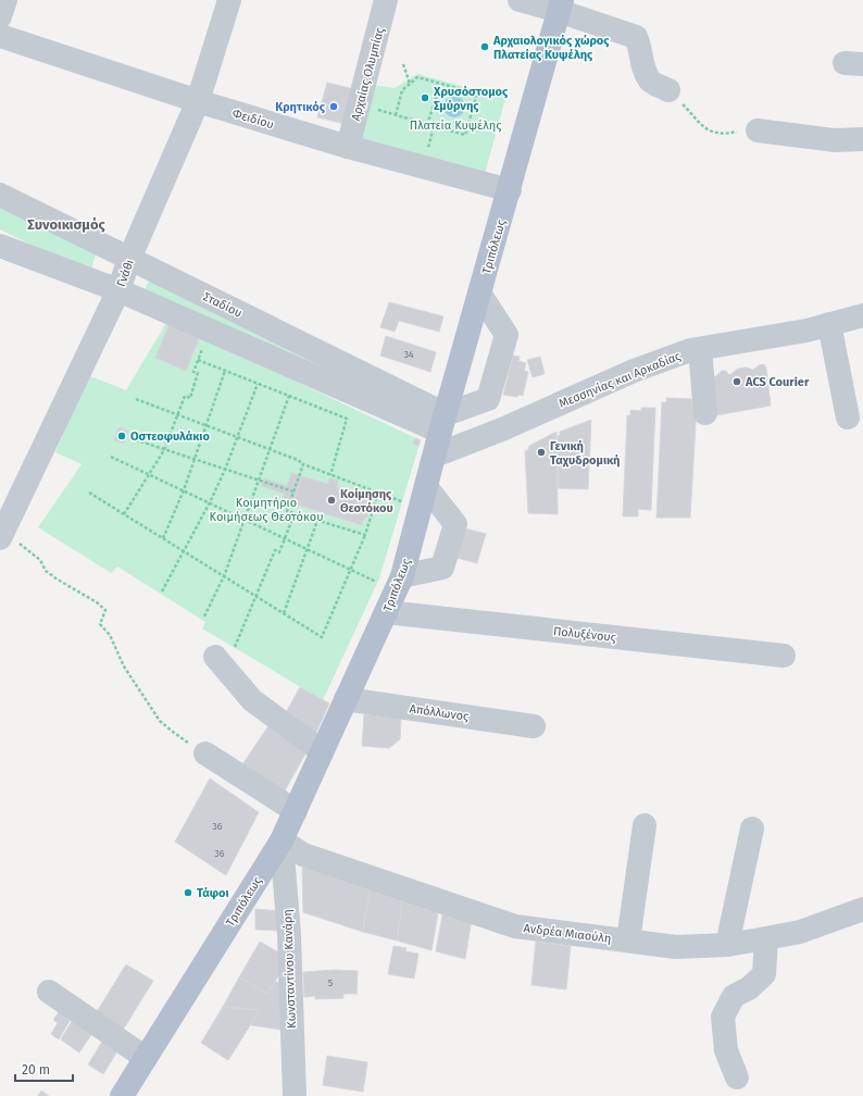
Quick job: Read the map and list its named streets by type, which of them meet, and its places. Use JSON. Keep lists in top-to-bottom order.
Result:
{
  "streets": {
    "main road": ["Τριπόλεως"],
    "street": [
      "Αρχαίας Ολυμπίας",
      "Φειδίου",
      "Γνάθι",
      "Σταδίου",
      "Μεσσηνίας και Αρκαδίας",
      "Πολυξένους",
      "Απόλλωνος",
      "Ανδρέα Μιαούλη",
      "Κωνσταντίνου Κανάρη"
    ]
  },
  "crossings": [
    ["Αρχαίας Ολυμπίας", "Φειδίου"],
    ["Φειδίου", "Τριπόλεως"],
    ["Φειδίου", "Γνάθι"],
    ["Τριπόλεως", "Σταδίου"],
    ["Τριπόλεως", "Μεσσηνίας και Αρκαδίας"],
    ["Τριπόλεως", "Πολυξένους"],
    ["Τριπόλεως", "Απόλλωνος"],
    ["Τριπόλεως", "Ανδρέα Μιαούλη"],
    ["Τριπόλεως", "Κωνσταντίνου Κανάρη"],
    ["Γνάθι", "Σταδίου"],
    ["Ανδρέα Μιαούλη", "Κωνσταντίνου Κανάρη"]
  ],
  "districts": ["Συνοικισμός"],
  "parks": ["Πλατεία Κυψέλης", "Κοιμητήριο Κοιμήσεως Θεοτόκου"],
  "places": [
    "Αρχαιολογικός χώρος Πλατείας Κυψέλης",
    "Χρυσόστομος Σμύρνης",
    "Κρητικός",
    "ACS Courier",
    "Οστεοφυλάκιο",
    "Γενική Ταχυδρομική",
    "Κοίμησης Θεοτόκου",
    "Τάφοι"
  ],
  "house_numbers": [
    "34",
    "36",
    "36",
    "5"
  ],
  "scale_bar": "20 m"
}
